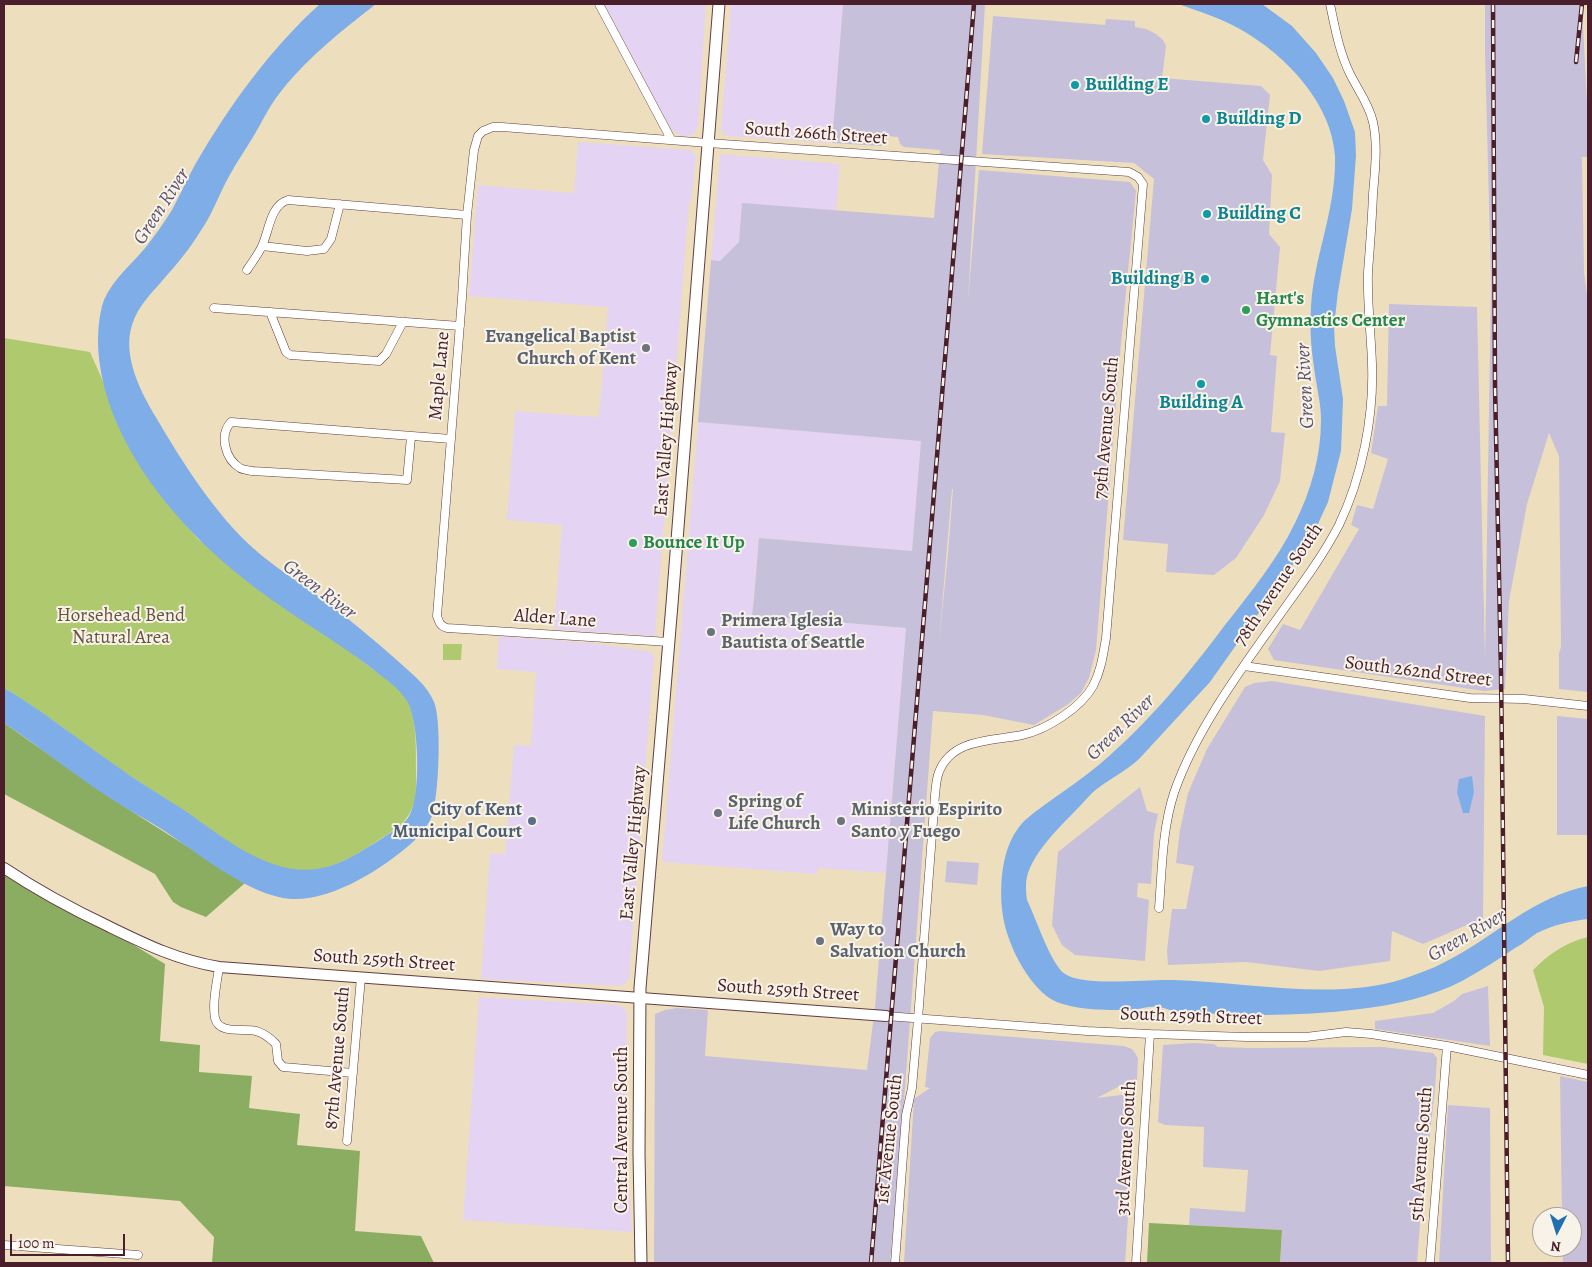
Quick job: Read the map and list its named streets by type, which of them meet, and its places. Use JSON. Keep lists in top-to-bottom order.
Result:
{
  "streets": {
    "main road": ["East Valley Highway", "Central Avenue South"],
    "street": [
      "South 266th Street",
      "Maple Lane",
      "79th Avenue South",
      "78th Avenue South",
      "Alder Lane",
      "South 262nd Street",
      "South 259th Street",
      "87th Avenue South",
      "1st Avenue South",
      "3rd Avenue South",
      "5th Avenue South"
    ]
  },
  "crossings": [
    ["South 266th Street", "Maple Lane"],
    ["South 266th Street", "79th Avenue South"],
    ["South 266th Street", "East Valley Highway"],
    ["Maple Lane", "Alder Lane"],
    ["79th Avenue South", "1st Avenue South"],
    ["East Valley Highway", "Alder Lane"],
    ["East Valley Highway", "South 259th Street"],
    ["East Valley Highway", "Central Avenue South"],
    ["78th Avenue South", "South 262nd Street"],
    ["South 259th Street", "87th Avenue South"],
    ["South 259th Street", "Central Avenue South"],
    ["South 259th Street", "1st Avenue South"],
    ["South 259th Street", "3rd Avenue South"],
    ["South 259th Street", "5th Avenue South"]
  ],
  "water": ["Green River"],
  "parks": ["Horsehead Bend Natural Area"],
  "places": [
    "Building E",
    "Building D",
    "Building C",
    "Building B",
    "Hart's Gymnastics Center",
    "Evangelical Baptist Church of Kent",
    "Building A",
    "Bounce It Up",
    "Primera Iglesia Bautista of Seattle",
    "Spring of Life Church",
    "City of Kent Municipal Court",
    "Ministerio Espirito Santo y Fuego",
    "Way to Salvation Church"
  ],
  "scale_bar": "100 m",
  "north": "bottom"
}
